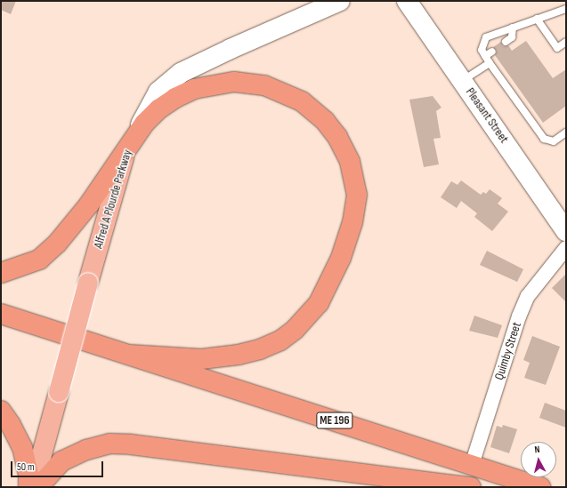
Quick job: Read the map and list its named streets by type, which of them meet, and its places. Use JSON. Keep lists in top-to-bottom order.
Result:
{
  "streets": {
    "highway": ["ME 196"],
    "main road": ["Pleasant Street", "Alfred A Plourde Parkway"],
    "street": ["Quimby Street"]
  },
  "crossings": [
    ["Quimby Street", "ME 196"]
  ],
  "scale_bar": "50 m",
  "north": "top"
}
